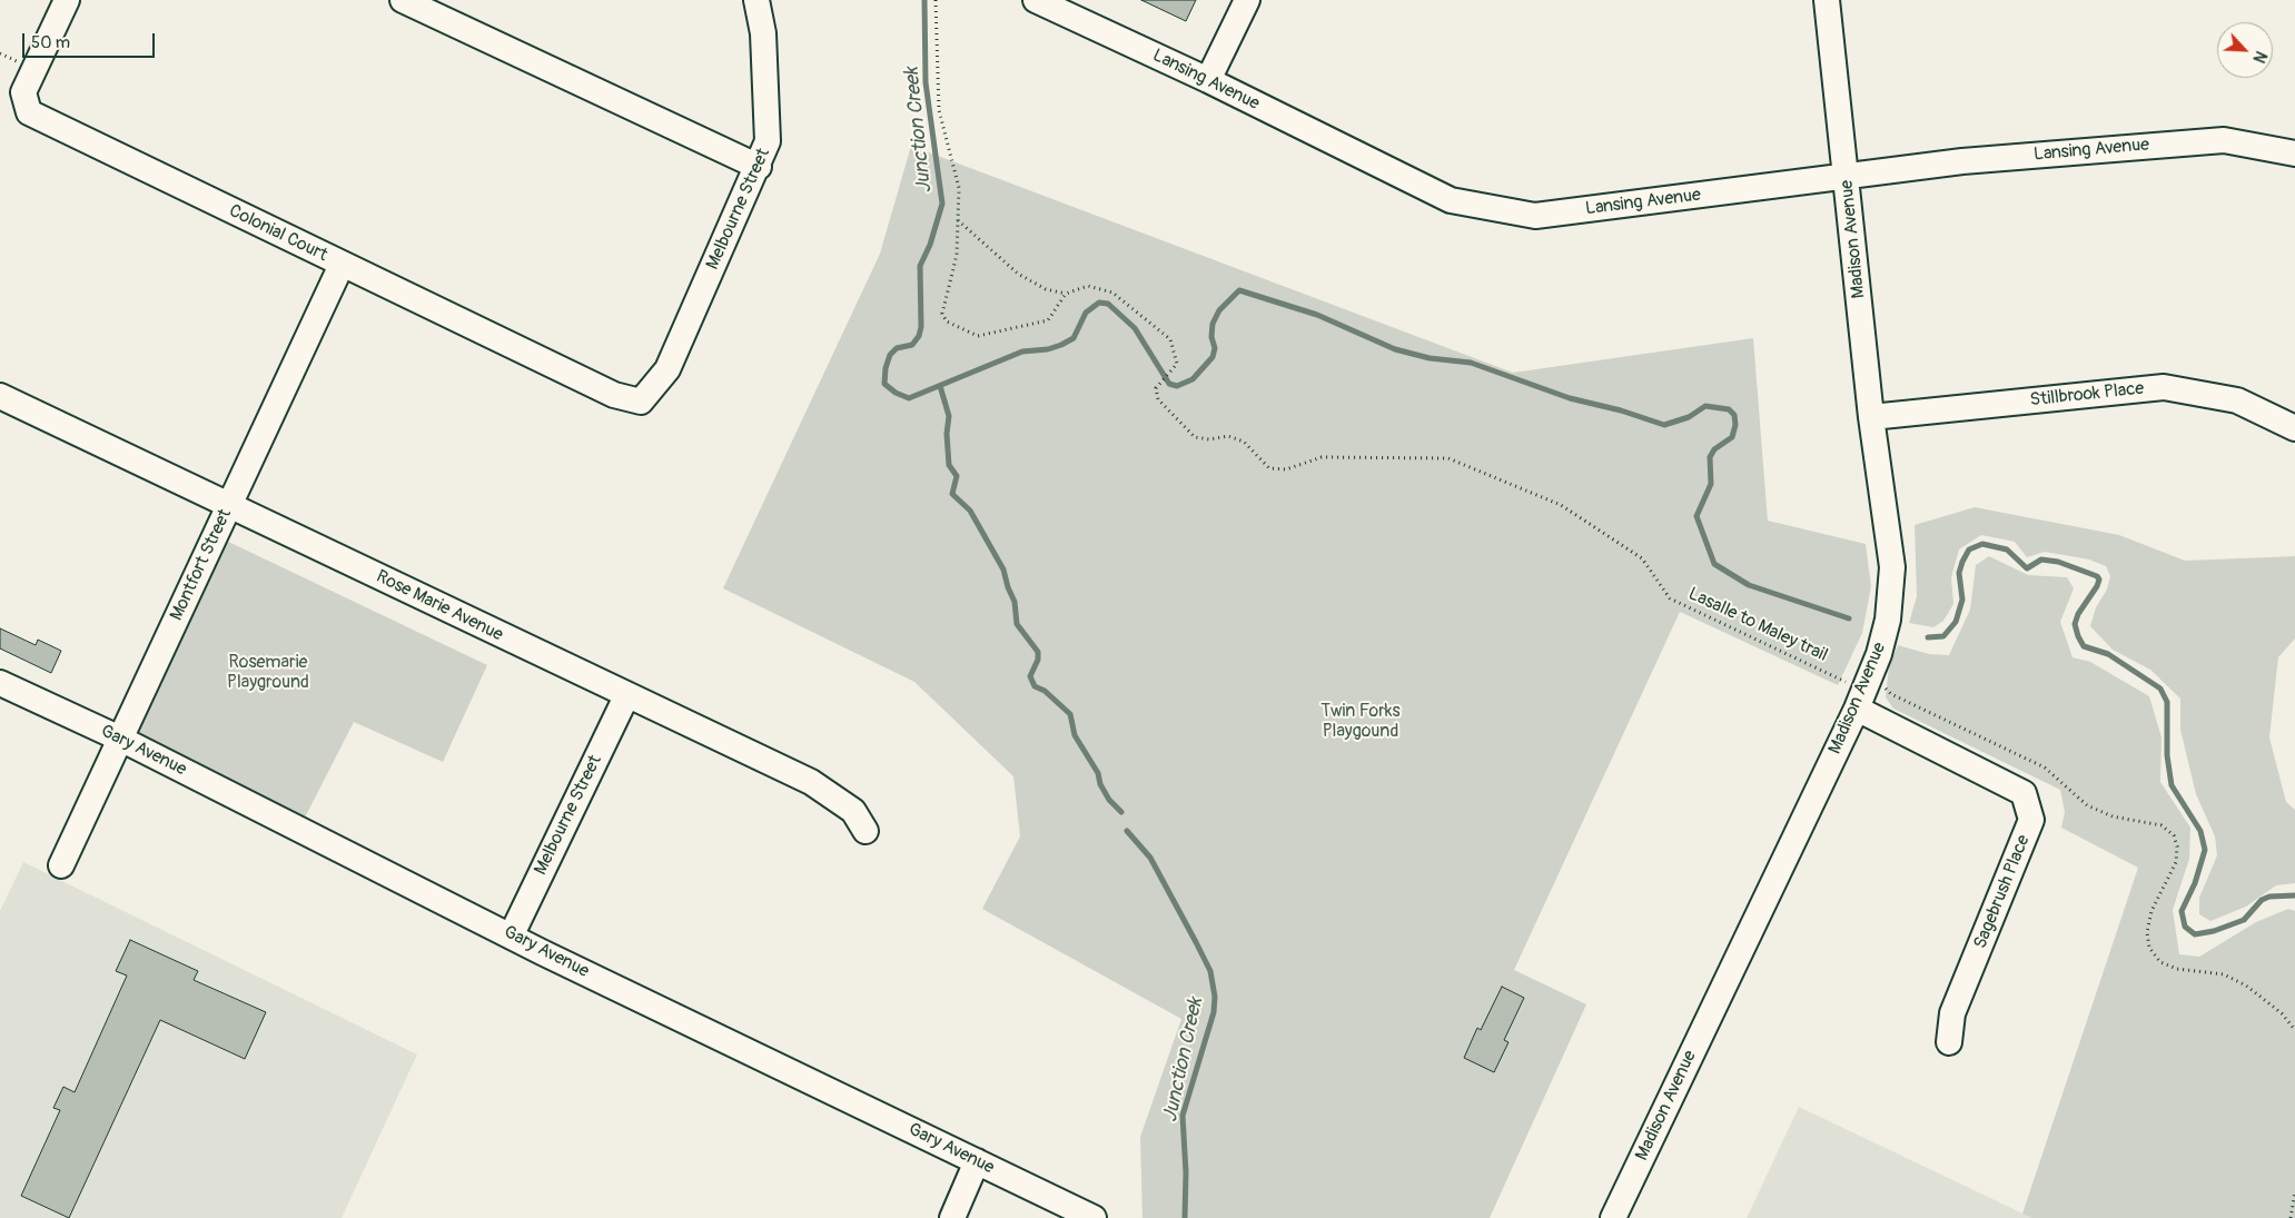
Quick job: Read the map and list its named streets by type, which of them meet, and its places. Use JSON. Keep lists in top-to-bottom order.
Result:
{
  "streets": {
    "street": [
      "Lansing Avenue",
      "Melbourne Street",
      "Colonial Court",
      "Madison Avenue",
      "Stillbrook Place",
      "Montfort Street",
      "Rose Marie Avenue",
      "Gary Avenue",
      "Sagebrush Place"
    ],
    "path": ["Lasalle to Maley trail"]
  },
  "crossings": [
    ["Lansing Avenue", "Madison Avenue"],
    ["Melbourne Street", "Colonial Court"],
    ["Melbourne Street", "Rose Marie Avenue"],
    ["Melbourne Street", "Gary Avenue"],
    ["Colonial Court", "Montfort Street"],
    ["Madison Avenue", "Stillbrook Place"],
    ["Madison Avenue", "Sagebrush Place"],
    ["Montfort Street", "Rose Marie Avenue"],
    ["Montfort Street", "Gary Avenue"]
  ],
  "water": ["Junction Creek"],
  "parks": ["Rosemarie Playground", "Twin Forks Playgound"],
  "scale_bar": "50 m",
  "north": "bottom right"
}
